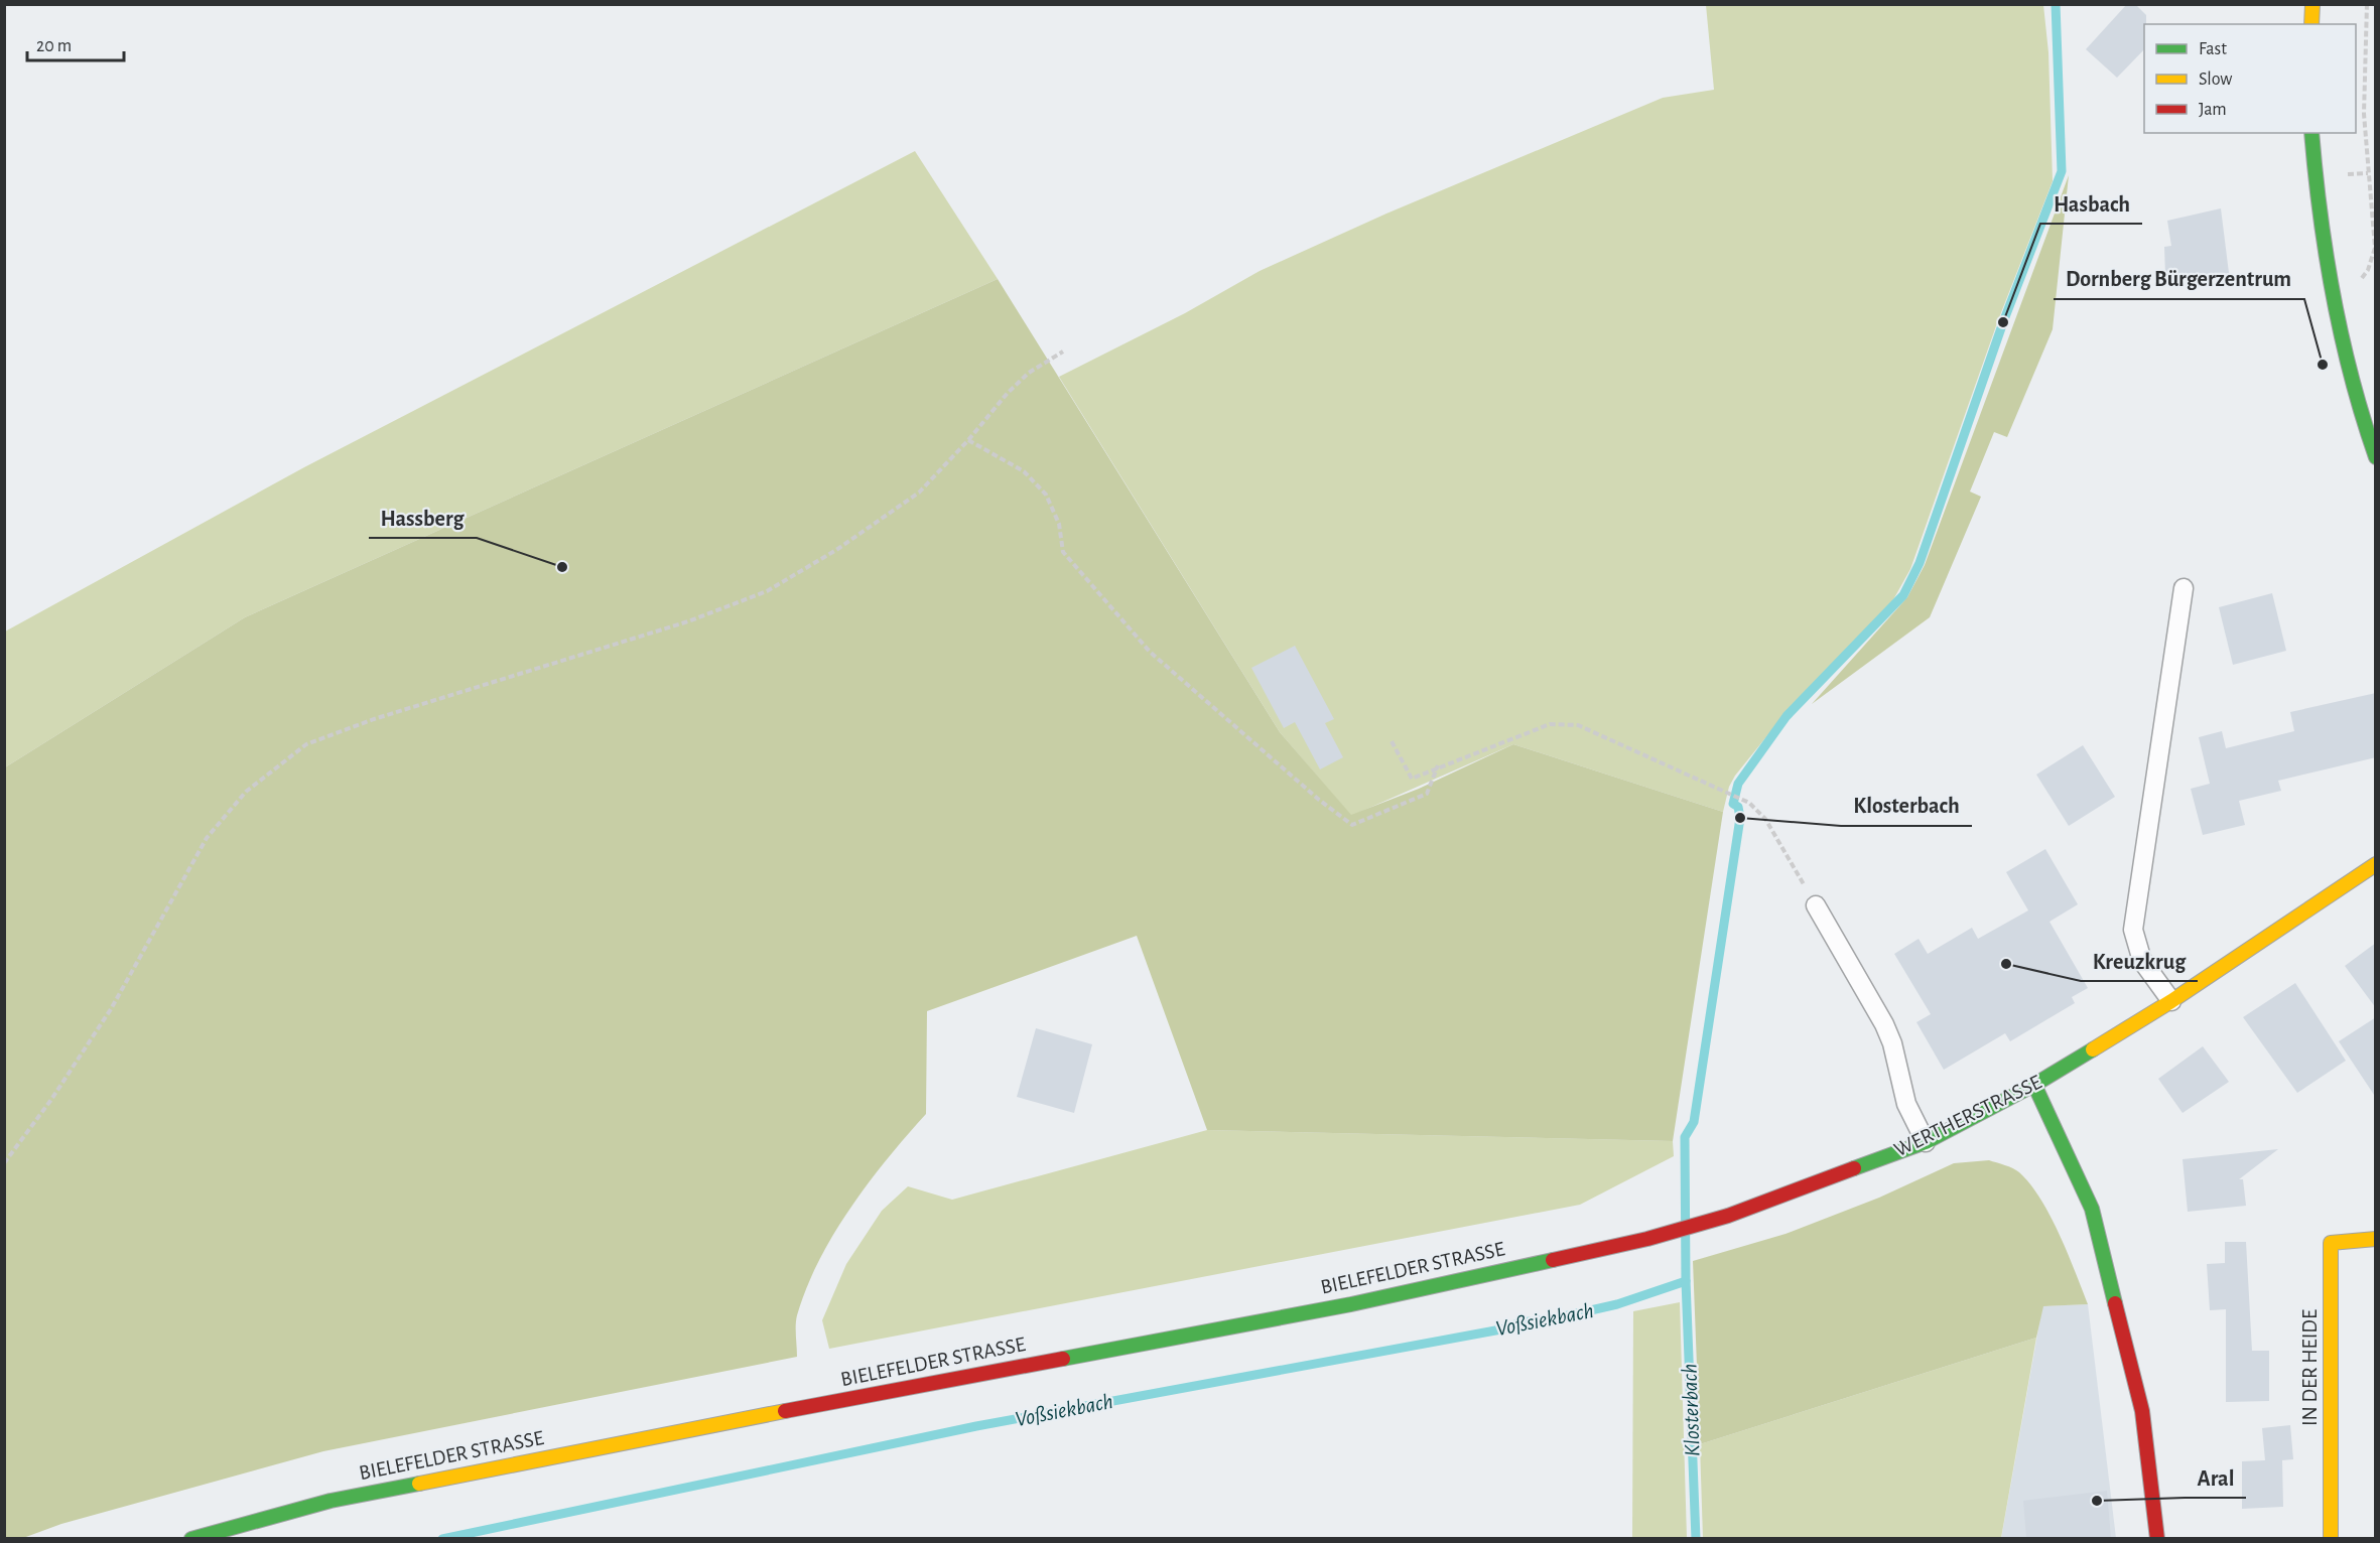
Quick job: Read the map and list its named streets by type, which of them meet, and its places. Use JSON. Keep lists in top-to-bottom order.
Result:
{
  "streets": {
    "main road": ["WERTHERSTRASSE", "BIELEFELDER STRASSE", "IN DER HEIDE"]
  },
  "crossings": [
    ["WERTHERSTRASSE", "BIELEFELDER STRASSE"]
  ],
  "water": ["Voßsiekbach", "Klosterbach"],
  "places": [
    "Hasbach",
    "Dornberg Bürgerzentrum",
    "Hassberg",
    "Klosterbach",
    "Kreuzkrug",
    "Aral"
  ],
  "legend": ["Fast", "Slow", "Jam"],
  "scale_bar": "20 m"
}
